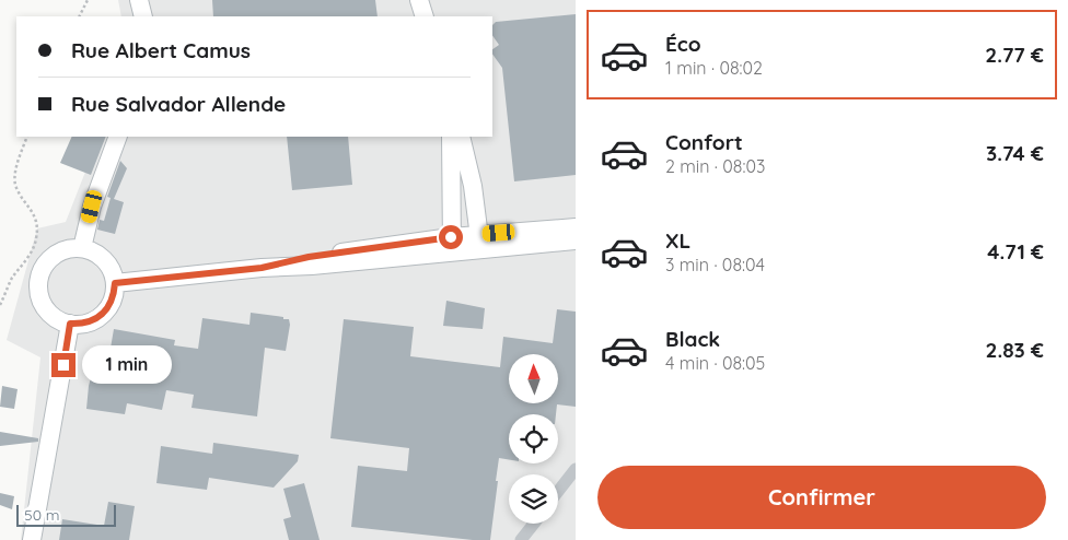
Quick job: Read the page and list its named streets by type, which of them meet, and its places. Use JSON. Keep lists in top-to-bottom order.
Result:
{
  "scale_bar": "50 m",
  "north": "top",
  "page": {
    "list": [
      {
        "name": "Éco",
        "note": "1 min · 08:02",
        "value": "2.77 €"
      },
      {
        "name": "Confort",
        "note": "2 min · 08:03",
        "value": "3.74 €"
      },
      {
        "name": "XL",
        "note": "3 min · 08:04",
        "value": "4.71 €"
      },
      {
        "name": "Black",
        "note": "4 min · 08:05",
        "value": "2.83 €"
      }
    ],
    "banner": ["Rue Albert Camus", "Rue Salvador Allende"],
    "bubble": "1 min",
    "buttons": "Confirmer",
    "scale": "50 m"
  }
}
